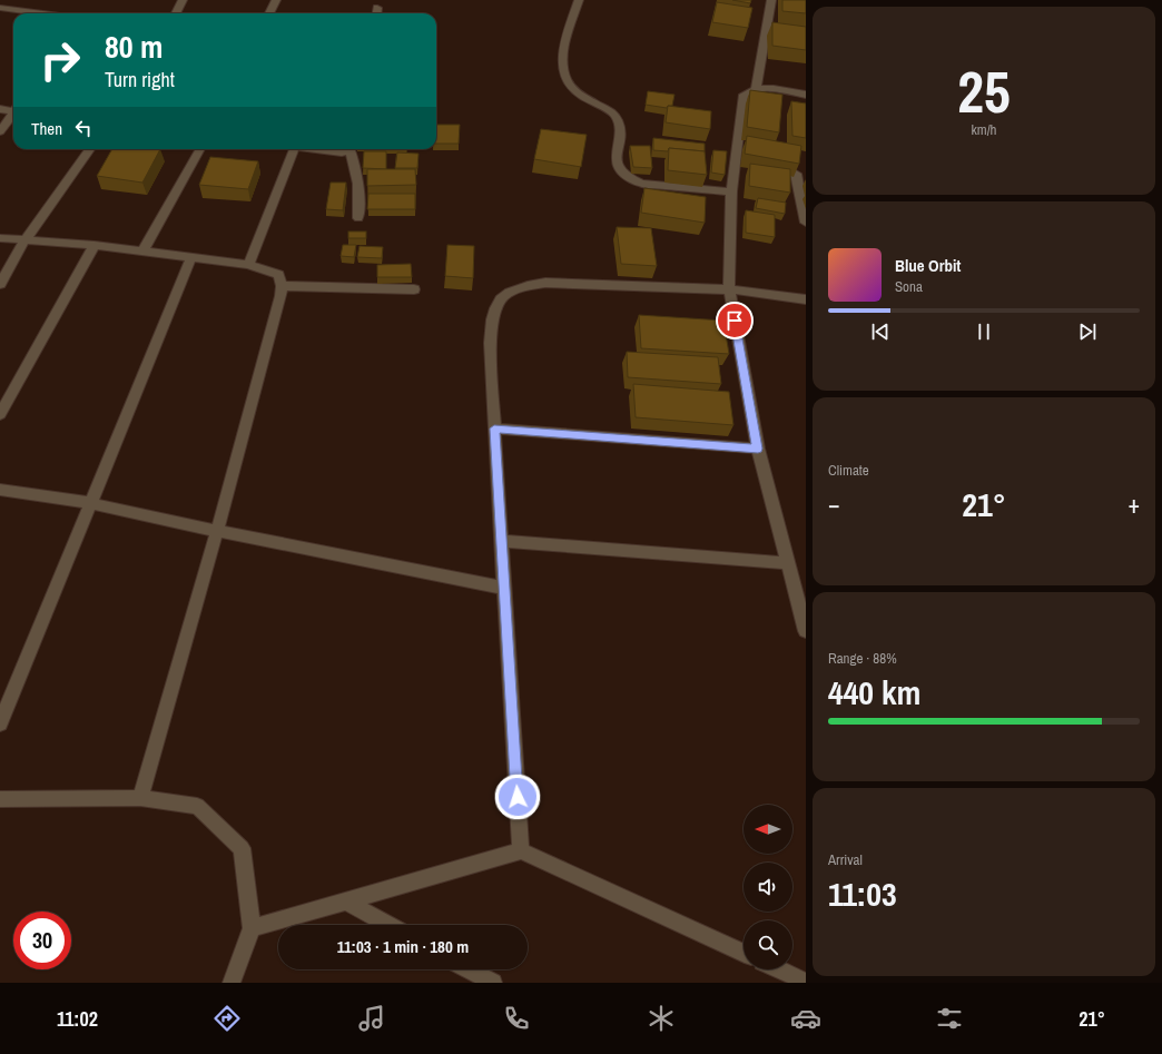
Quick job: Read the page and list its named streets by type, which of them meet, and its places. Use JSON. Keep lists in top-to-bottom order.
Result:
{
  "north": "left",
  "page": {
    "tile": [
      ["25", "km/h"],
      "Climate",
      ["Range · 88%", "440 km"],
      ["Arrival", "11:03"]
    ],
    "turn": ["80 m", "Turn right"],
    "then": "Then",
    "song": ["Blue Orbit", "Sona"],
    "heat": ["−", "21°", "+"],
    "limit": "30",
    "trip": "11:03 · 1 min · 180 m",
    "tabs": ["11:02", "21°"]
  }
}
